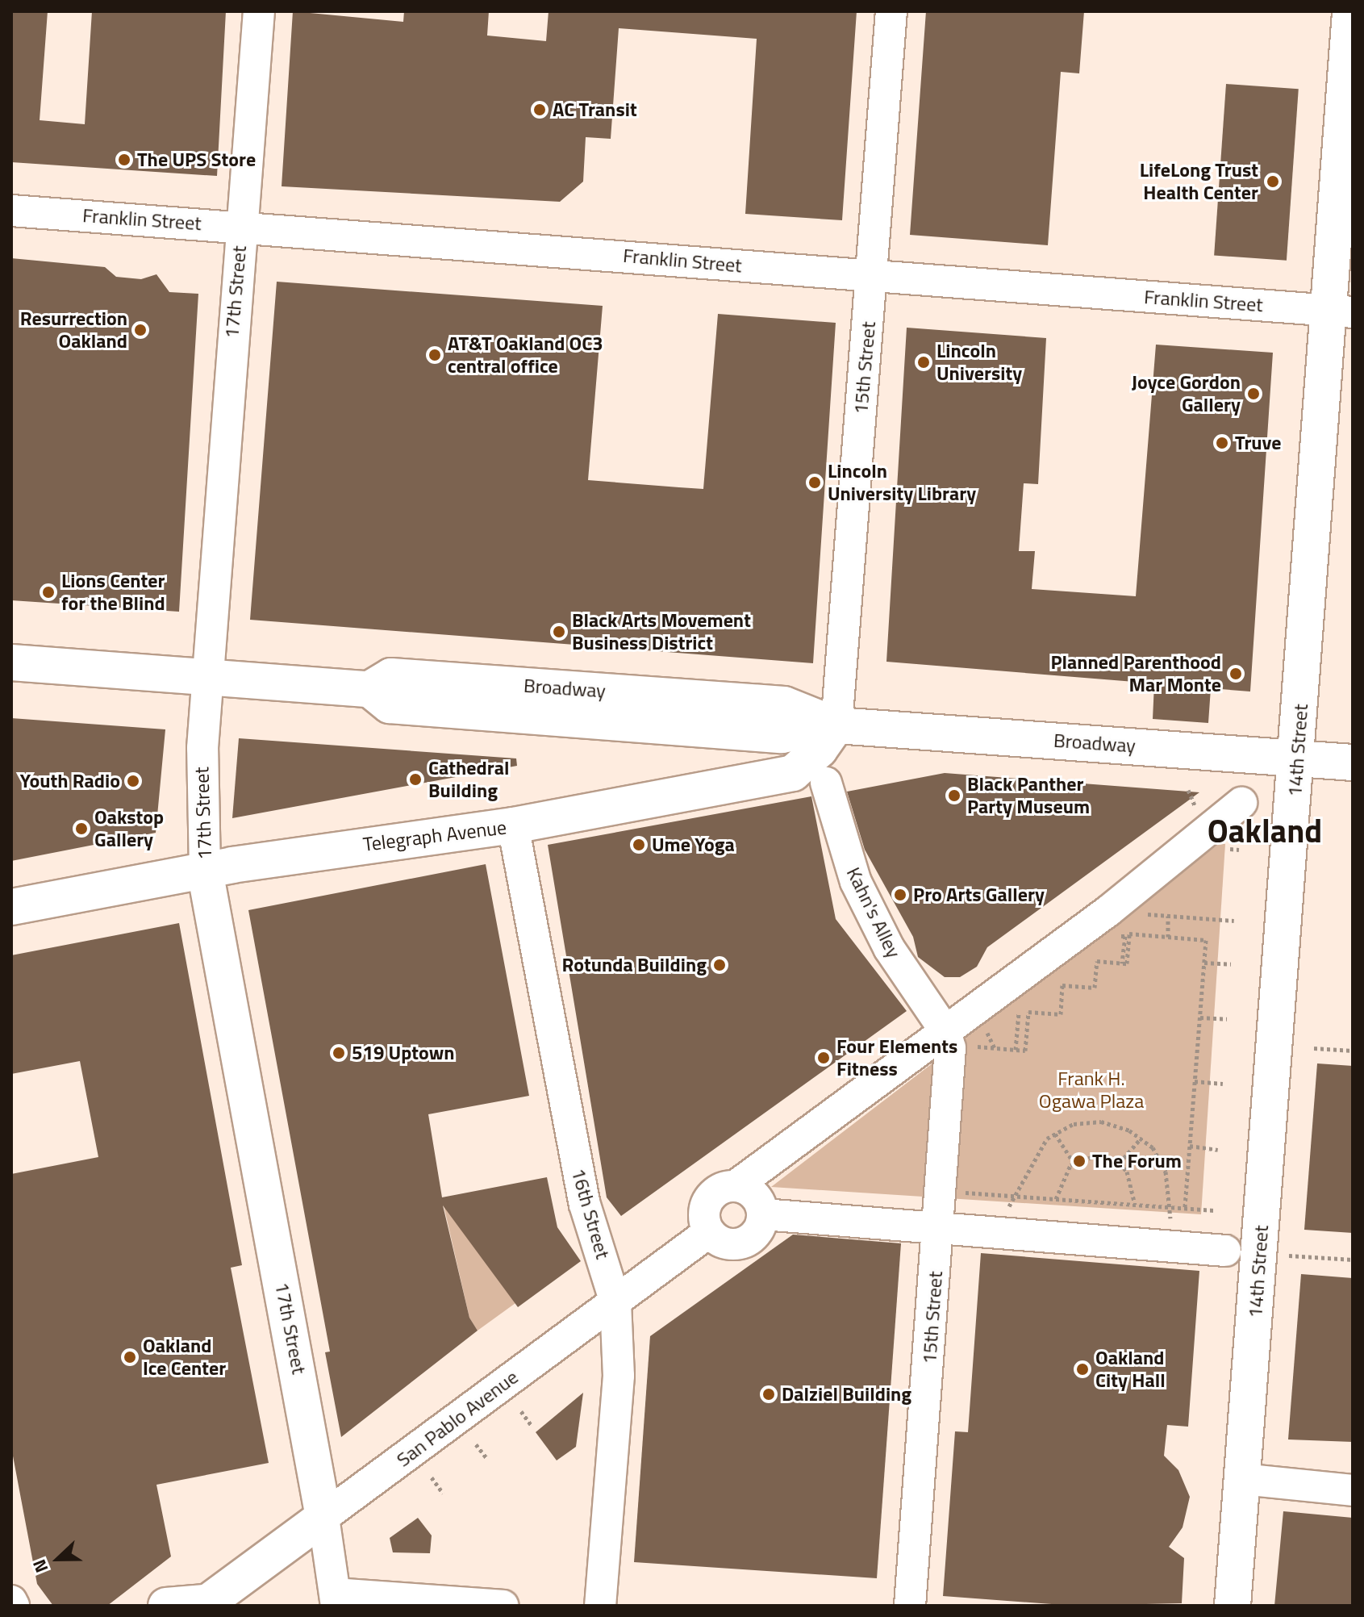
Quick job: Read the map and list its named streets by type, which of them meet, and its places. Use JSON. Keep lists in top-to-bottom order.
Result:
{
  "streets": {
    "main road": [
      "17th Street",
      "Broadway",
      "14th Street",
      "Telegraph Avenue",
      "San Pablo Avenue"
    ],
    "street": [
      "Franklin Street",
      "15th Street",
      "Kahn's Alley",
      "16th Street"
    ]
  },
  "crossings": [
    ["Franklin Street", "17th Street"],
    ["Franklin Street", "15th Street"],
    ["Franklin Street", "14th Street"],
    ["17th Street", "Broadway"],
    ["17th Street", "Telegraph Avenue"],
    ["17th Street", "San Pablo Avenue"],
    ["15th Street", "Broadway"],
    ["15th Street", "Telegraph Avenue"],
    ["15th Street", "Kahn's Alley"],
    ["Broadway", "14th Street"],
    ["Broadway", "Telegraph Avenue"],
    ["Telegraph Avenue", "16th Street"],
    ["16th Street", "San Pablo Avenue"]
  ],
  "districts": ["Oakland"],
  "parks": ["Frank H. Ogawa Plaza"],
  "places": [
    "AC Transit",
    "The UPS Store",
    "LifeLong Trust Health Center",
    "Resurrection Oakland",
    "AT&T Oakland OC3 central office",
    "Lincoln University",
    "Joyce Gordon Gallery",
    "Truve",
    "Lincoln University Library",
    "Lions Center for the Blind",
    "Black Arts Movement Business District",
    "Planned Parenthood Mar Monte",
    "Cathedral Building",
    "Youth Radio",
    "Black Panther Party Museum",
    "Oakstop Gallery",
    "Ume Yoga",
    "Pro Arts Gallery",
    "Rotunda Building",
    "519 Uptown",
    "Four Elements Fitness",
    "The Forum",
    "Oakland Ice Center",
    "Oakland City Hall",
    "Dalziel Building"
  ],
  "north": "left"
}
